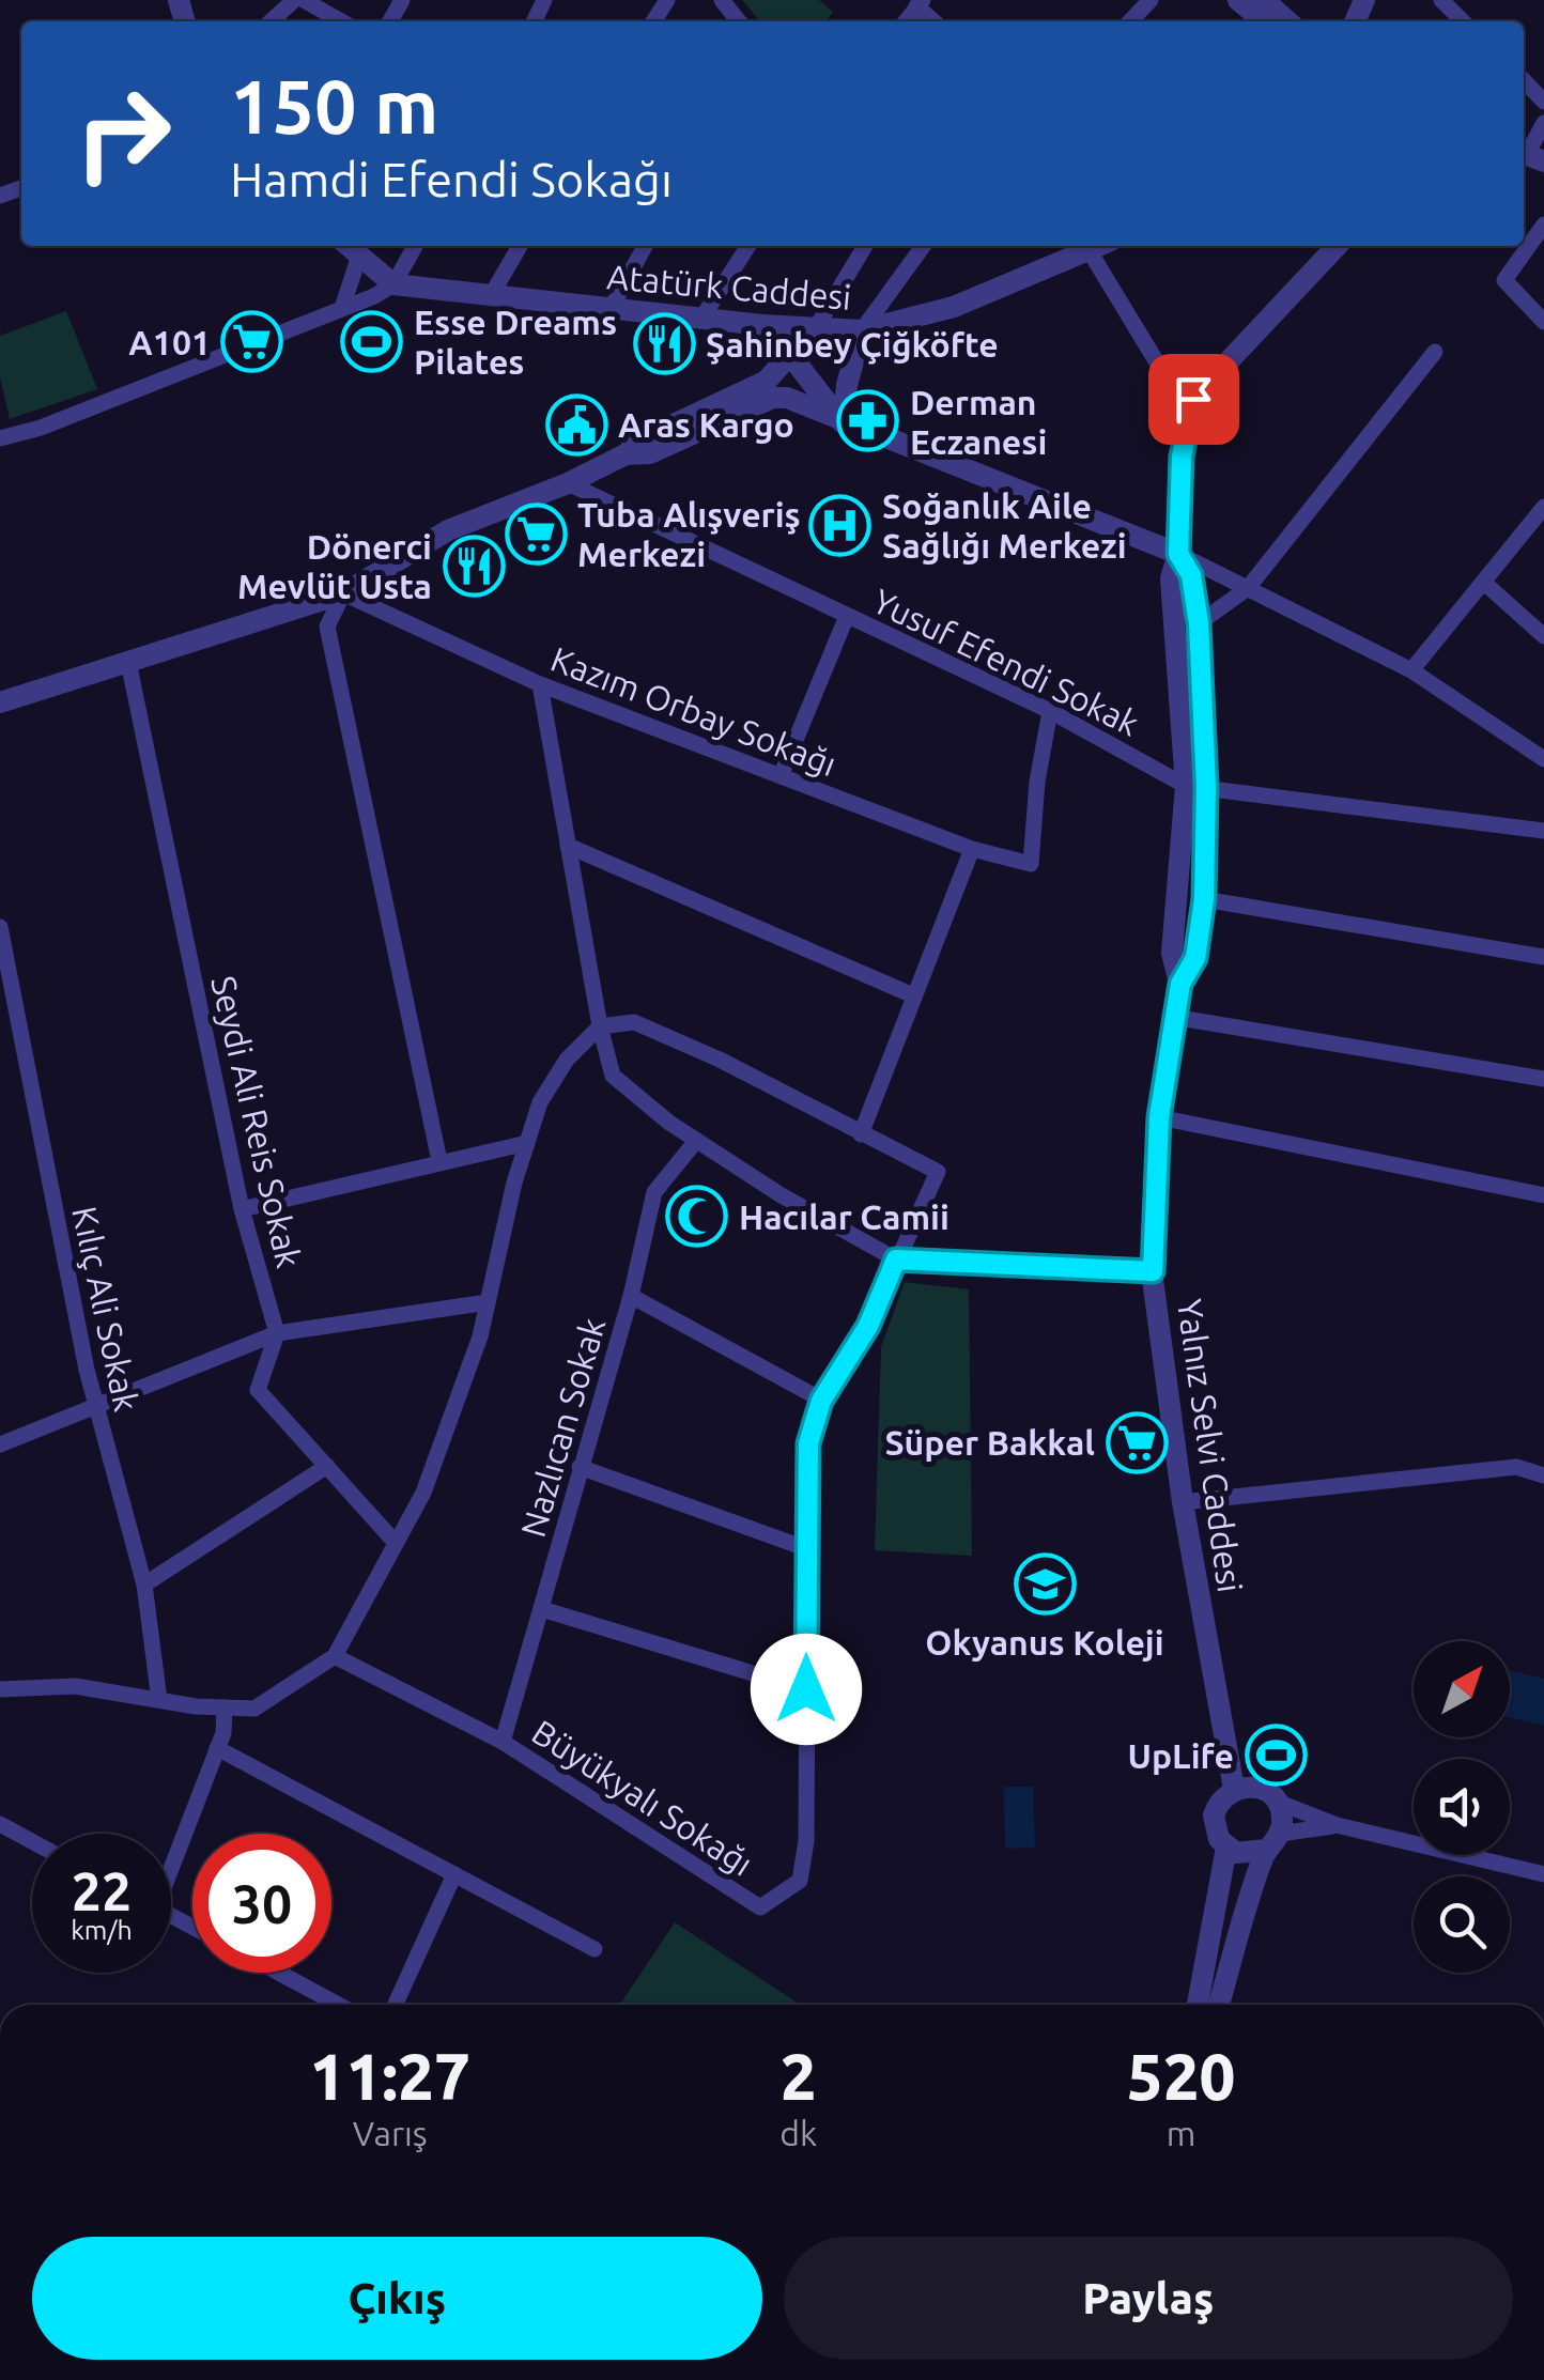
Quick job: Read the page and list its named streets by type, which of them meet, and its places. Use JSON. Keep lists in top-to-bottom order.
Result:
{
  "streets": {
    "street": [
      "Atatürk Caddesi",
      "Yusuf Efendi Sokak",
      "Kazım Orbay Sokağı",
      "Seydi Ali Reis Sokak",
      "Kılıç Ali Sokak",
      "Nazlıcan Sokak",
      "Yalnız Selvi Caddesi",
      "Büyükyalı Sokağı"
    ]
  },
  "crossings": [
    ["Yusuf Efendi Sokak", "Kazım Orbay Sokağı"],
    ["Yusuf Efendi Sokak", "Yalnız Selvi Caddesi"],
    ["Nazlıcan Sokak", "Büyükyalı Sokağı"]
  ],
  "places": {
    "sports": ["Esse Dreams Pilates", "UpLife"],
    "supermarket": ["A101", "Tuba Alışveriş Merkezi", "Süper Bakkal"],
    "restaurant": ["Şahinbey Çiğköfte", "Dönerci Mevlüt Usta"],
    "pharmacy": ["Derman Eczanesi"],
    "public building": ["Aras Kargo"],
    "hospital": ["Soğanlık Aile Sağlığı Merkezi"],
    "mosque": ["Hacılar Camii"],
    "school or university": ["Okyanus Koleji"]
  },
  "north": "top right",
  "page": {
    "turn": ["150 m", "Hamdi Efendi Sokağı"],
    "speed": "22 km/h",
    "limit": "30",
    "eta": [
      "11:27",
      "Varış",
      "2",
      "dk",
      "520",
      "m"
    ],
    "buttons": ["Çıkış", "Paylaş"]
  }
}
